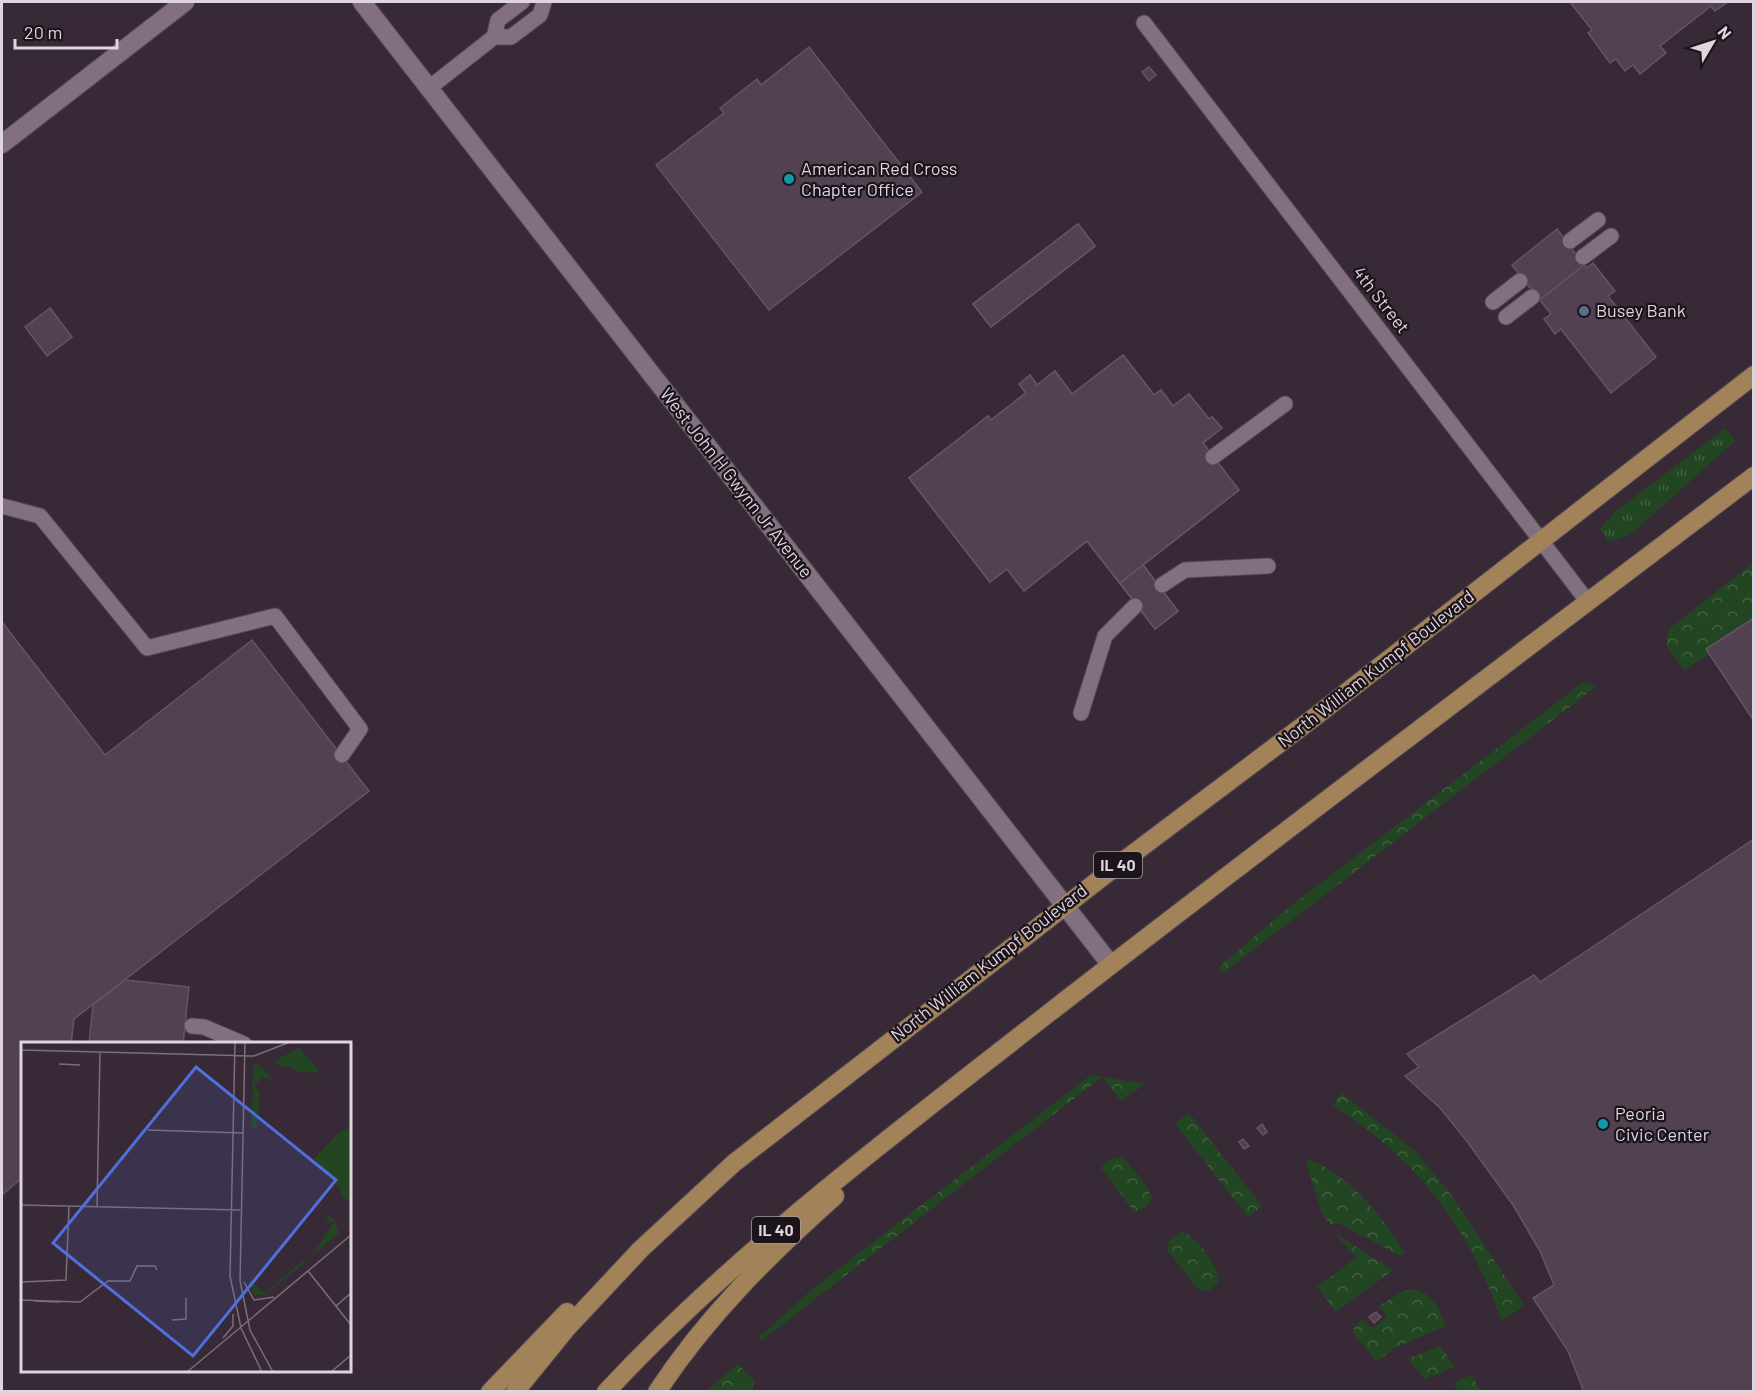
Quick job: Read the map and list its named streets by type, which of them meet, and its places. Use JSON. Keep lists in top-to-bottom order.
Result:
{
  "streets": {
    "main road": ["North William Kumpf Boulevard", "IL 40"],
    "street": ["West John H Gwynn Jr Avenue"],
    "lane": ["4th Street"]
  },
  "crossings": [
    ["4th Street", "North William Kumpf Boulevard"],
    ["4th Street", "IL 40"],
    ["West John H Gwynn Jr Avenue", "North William Kumpf Boulevard"],
    ["West John H Gwynn Jr Avenue", "IL 40"]
  ],
  "places": ["American Red Cross Chapter Office", "Busey Bank", "Peoria Civic Center"],
  "scale_bar": "20 m",
  "north": "top right"
}
